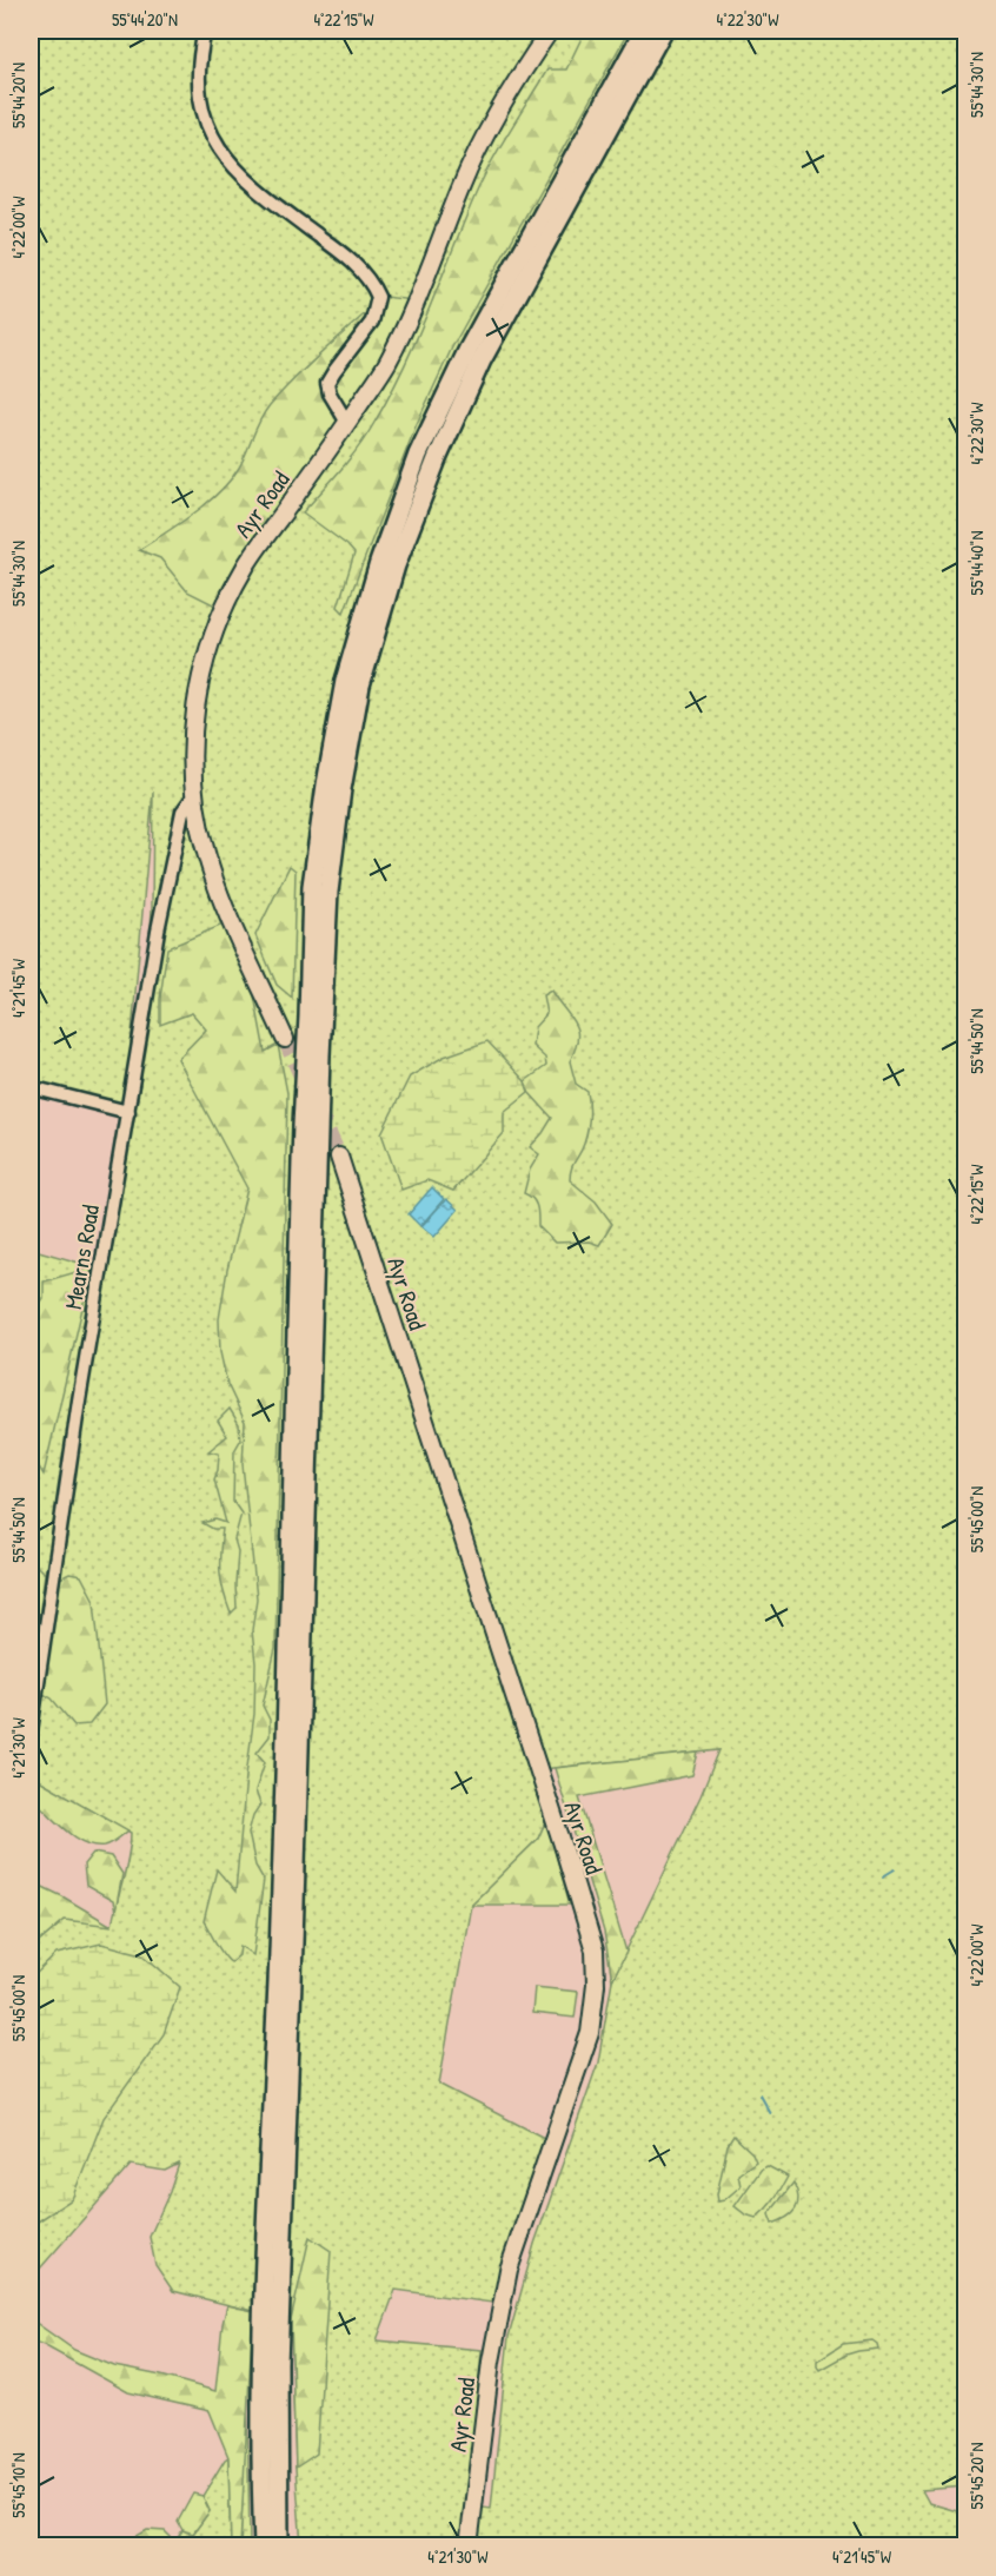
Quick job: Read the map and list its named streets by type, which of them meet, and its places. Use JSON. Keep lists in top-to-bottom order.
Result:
{
  "streets": {
    "main road": ["Ayr Road"],
    "street": ["Mearns Road"]
  },
  "crossings": [
    ["Ayr Road", "Mearns Road"]
  ],
  "coordinates": [
    "55°44'20\"N",
    "4°22'15\"W",
    "4°22'30\"W",
    "55°44'30\"N",
    "4°22'00\"W",
    "55°44'40\"N",
    "4°21'45\"W",
    "55°44'50\"N",
    "55°45'00\"N",
    "4°21'30\"W",
    "55°45'20\"N",
    "55°45'10\"N"
  ]
}
